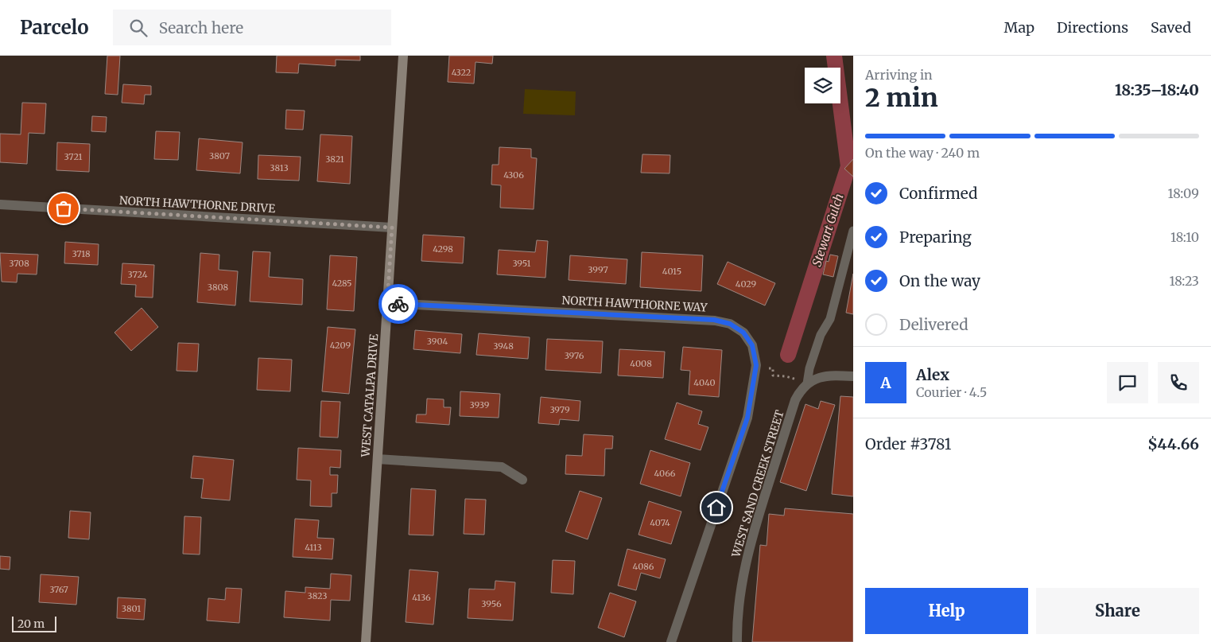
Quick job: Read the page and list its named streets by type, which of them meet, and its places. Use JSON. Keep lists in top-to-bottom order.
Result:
{
  "streets": {
    "street": [
      "NORTH HAWTHORNE DRIVE",
      "NORTH HAWTHORNE WAY",
      "WEST CATALPA DRIVE",
      "WEST SAND CREEK STREET"
    ]
  },
  "crossings": [
    ["NORTH HAWTHORNE DRIVE", "WEST CATALPA DRIVE"],
    ["NORTH HAWTHORNE WAY", "WEST CATALPA DRIVE"]
  ],
  "water": ["Stewart Gulch"],
  "house_numbers": [
    "4322",
    "3807",
    "3721",
    "3821",
    "3813",
    "4306",
    "4298",
    "3718",
    "3708",
    "3951",
    "3997",
    "4015",
    "3724",
    "4285",
    "4029",
    "3808",
    "3904",
    "4209",
    "3948",
    "3976",
    "4008",
    "4040",
    "3939",
    "3979",
    "4066",
    "4074",
    "4113",
    "4086",
    "3767",
    "3823",
    "4136",
    "3956",
    "3801"
  ],
  "scale_bar": "20 m",
  "page": {
    "header": "Parcelo",
    "search": "Search here",
    "nav": ["Map", "Directions", "Saved"],
    "heading": ["2 min", "Arriving in", "18:35–18:40"],
    "panel": [
      "Alex",
      "Courier · 4.5",
      "Order #3781",
      "$44.66"
    ],
    "bar": "On the way · 240 m",
    "list": [
      ["Confirmed", "18:09"],
      ["Preparing", "18:10"],
      ["On the way", "18:23"],
      "Delivered"
    ],
    "round": "A",
    "buttons": ["Help", "Share"],
    "scale": "20 m"
  }
}
